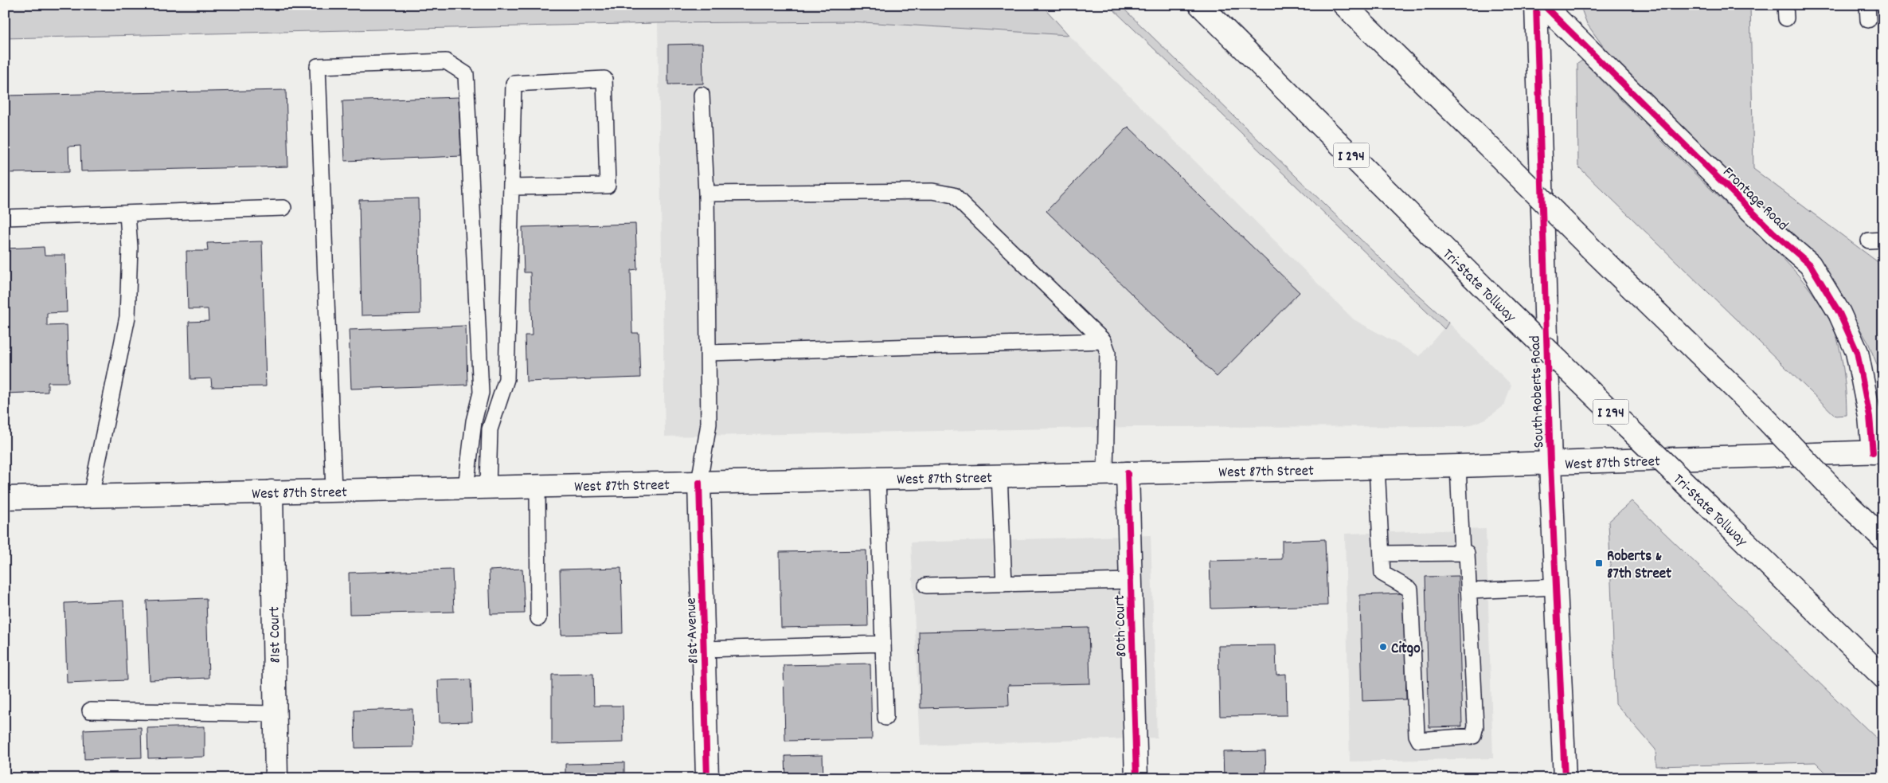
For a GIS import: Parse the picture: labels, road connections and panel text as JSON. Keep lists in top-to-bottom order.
{
  "streets": {
    "main road": [
      "I 294",
      "Frontage Road",
      "Tri-State Tollway",
      "South Roberts Road",
      "West 87th Street",
      "80th Court",
      "81st Avenue",
      "81st Court"
    ]
  },
  "crossings": [
    ["Frontage Road", "West 87th Street"],
    ["South Roberts Road", "West 87th Street"],
    ["West 87th Street", "80th Court"],
    ["West 87th Street", "81st Avenue"],
    ["West 87th Street", "81st Court"]
  ],
  "places": {
    "transit": ["Roberts & 87th Street"],
    "other": ["Citgo"]
  }
}
